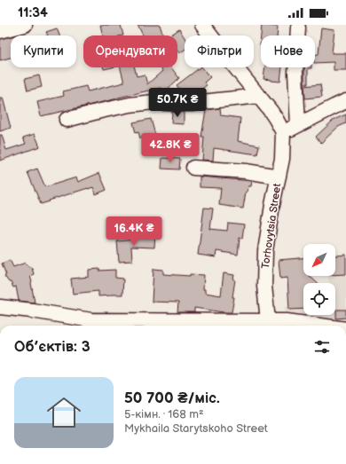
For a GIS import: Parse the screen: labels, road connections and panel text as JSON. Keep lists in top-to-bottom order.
{
  "streets": {
    "street": ["Torhovytsia Street"]
  },
  "north": "bottom left",
  "page": {
    "status": "11:34",
    "chip": [
      "Купити",
      "Орендувати",
      "Фільтри",
      "Нове"
    ],
    "price": ["50.7K ₴", "42.8K ₴", "16.4K ₴"],
    "heading": "Об’єктів: 3",
    "list": [
      {
        "name": "50 700 ₴/міс.",
        "note": "5-кімн. · 168 m² · Mykhaila Starytskoho Street"
      }
    ]
  }
}
